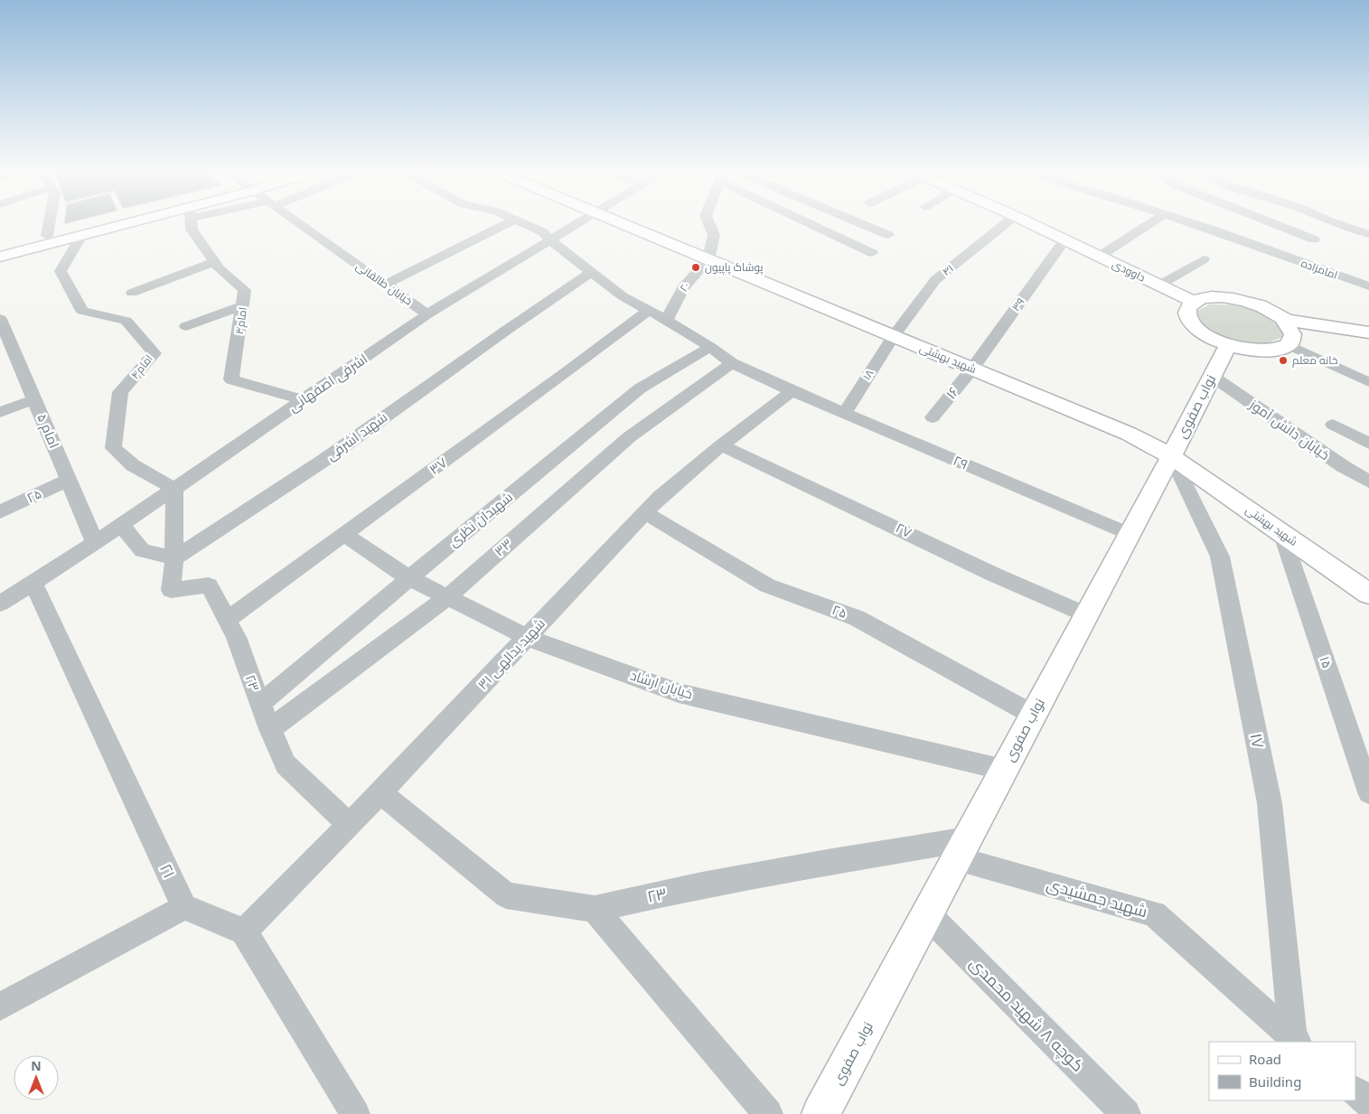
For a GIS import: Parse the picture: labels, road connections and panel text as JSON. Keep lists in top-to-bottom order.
{
  "streets": {
    "main road": ["داوودی", "شهید بهشتی", "نواب صفوی"],
    "street": [
      "امامزاده",
      "۴۱",
      "خیابان طالقانی",
      "۲۰",
      "۳۹",
      "امام۳",
      "امام۴",
      "۱۸",
      "اشرفی اصفهانی",
      "۱۶",
      "خیابان دانش آموز",
      "امام ۵",
      "شهید اشرفی",
      "۲۹",
      "۳۷",
      "۲۵",
      "شهیدان نظری",
      "۲۷",
      "۳۳",
      "۳۱ شهید یدالهی",
      "۱۵",
      "۲۳",
      "خیابان ارشاد",
      "۱۷",
      "۲۱",
      "شهید جمشیدی",
      "کوچه ۸ شهید محمدی"
    ]
  },
  "crossings": [
    ["۴۱", "شهید بهشتی"],
    ["۴۱", "۱۸"],
    ["داوودی", "۳۹"],
    ["خیابان طالقانی", "اشرفی اصفهانی"],
    ["۲۰", "شهید بهشتی"],
    ["۲۰", "۲۹"],
    ["۳۹", "شهید بهشتی"],
    ["۳۹", "۱۶"],
    ["امام۳", "اشرفی اصفهانی"],
    ["شهید بهشتی", "۱۸"],
    ["شهید بهشتی", "۱۶"],
    ["شهید بهشتی", "نواب صفوی"],
    ["شهید بهشتی", "۱۵"],
    ["شهید بهشتی", "۱۷"],
    ["امام۴", "اشرفی اصفهانی"],
    ["۱۸", "۲۹"],
    ["اشرفی اصفهانی", "امام ۵"],
    ["اشرفی اصفهانی", "۲۹"],
    ["اشرفی اصفهانی", "۲۱"],
    ["نواب صفوی", "خیابان دانش آموز"],
    ["نواب صفوی", "۲۹"],
    ["نواب صفوی", "۲۵"],
    ["نواب صفوی", "۲۷"],
    ["نواب صفوی", "۲۳"],
    ["نواب صفوی", "خیابان ارشاد"],
    ["نواب صفوی", "۱۷"],
    ["نواب صفوی", "شهید جمشیدی"],
    ["نواب صفوی", "کوچه ۸ شهید محمدی"],
    ["امام ۵", "۲۵"],
    ["شهید اشرفی", "۲۹"],
    ["شهید اشرفی", "۲۳"],
    ["۲۹", "۳۷"],
    ["۲۹", "شهیدان نظری"],
    ["۲۹", "۳۳"],
    ["۲۹", "۳۱ شهید یدالهی"],
    ["۳۷", "۲۳"],
    ["۳۷", "خیابان ارشاد"],
    ["۲۵", "۳۱ شهید یدالهی"],
    ["شهیدان نظری", "۲۳"],
    ["شهیدان نظری", "خیابان ارشاد"],
    ["۲۷", "۳۱ شهید یدالهی"],
    ["۳۳", "۲۳"],
    ["۳۳", "خیابان ارشاد"],
    ["۳۱ شهید یدالهی", "۲۳"],
    ["۳۱ شهید یدالهی", "خیابان ارشاد"],
    ["۲۳", "شهید جمشیدی"],
    ["۱۷", "شهید جمشیدی"]
  ],
  "places": ["پوشاک پاپیون", "خانه معلم"],
  "legend": ["Road", "Building"],
  "north": "top"
}
